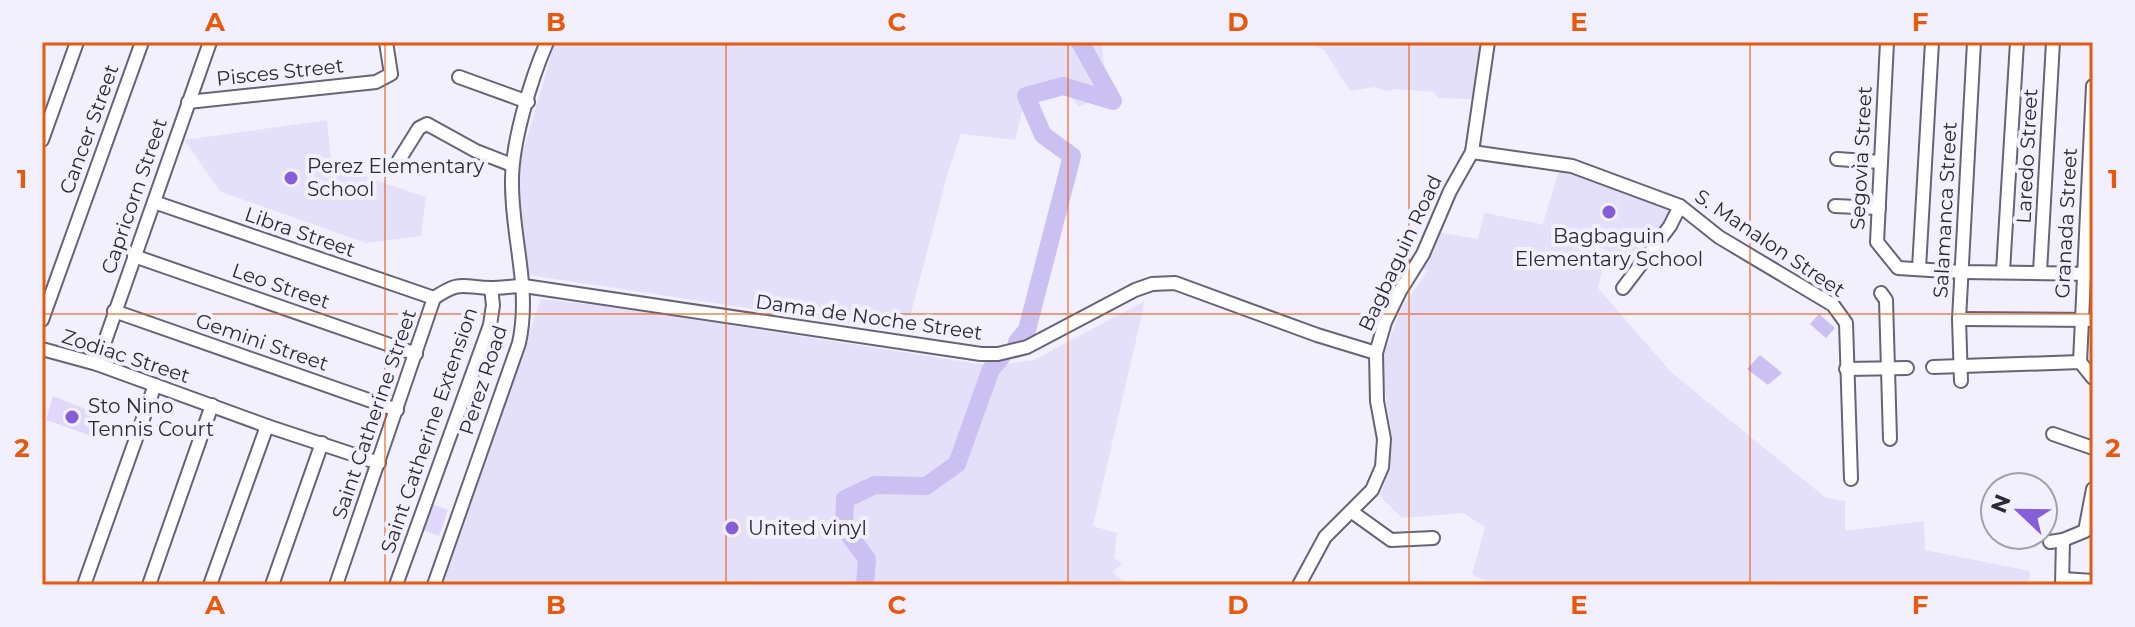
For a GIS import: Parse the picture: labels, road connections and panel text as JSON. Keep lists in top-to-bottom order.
{
  "streets": {
    "street": [
      "Pisces Street",
      "Cancer Street",
      "Laredo Street",
      "Segovia Street",
      "Capricorn Street",
      "Salamanca Street",
      "Granada Street",
      "Libra Street",
      "S. Manalon Street",
      "Bagbaguin Road",
      "Leo Street",
      "Dama de Noche Street",
      "Gemini Street",
      "Zodiac Street",
      "Perez Road",
      "Saint Catherine Street",
      "Saint Catherine Extension"
    ]
  },
  "crossings": [
    ["Pisces Street", "Capricorn Street"],
    ["Capricorn Street", "Libra Street"],
    ["Capricorn Street", "Leo Street"],
    ["Capricorn Street", "Gemini Street"],
    ["Capricorn Street", "Zodiac Street"],
    ["Libra Street", "Saint Catherine Street"],
    ["S. Manalon Street", "Bagbaguin Road"],
    ["Bagbaguin Road", "Dama de Noche Street"],
    ["Leo Street", "Saint Catherine Street"],
    ["Dama de Noche Street", "Perez Road"],
    ["Dama de Noche Street", "Saint Catherine Street"],
    ["Gemini Street", "Saint Catherine Street"],
    ["Zodiac Street", "Saint Catherine Street"],
    ["Perez Road", "Saint Catherine Street"],
    ["Saint Catherine Street", "Saint Catherine Extension"]
  ],
  "places": [
    "Perez Elementary School",
    "Bagbaguin Elementary School",
    "Sto Nino Tennis Court",
    "United vinyl"
  ],
  "north": "left",
  "grid": {
    "columns": [
      "A",
      "B",
      "C",
      "D",
      "E",
      "F"
    ],
    "rows": ["1", "2"]
  }
}
